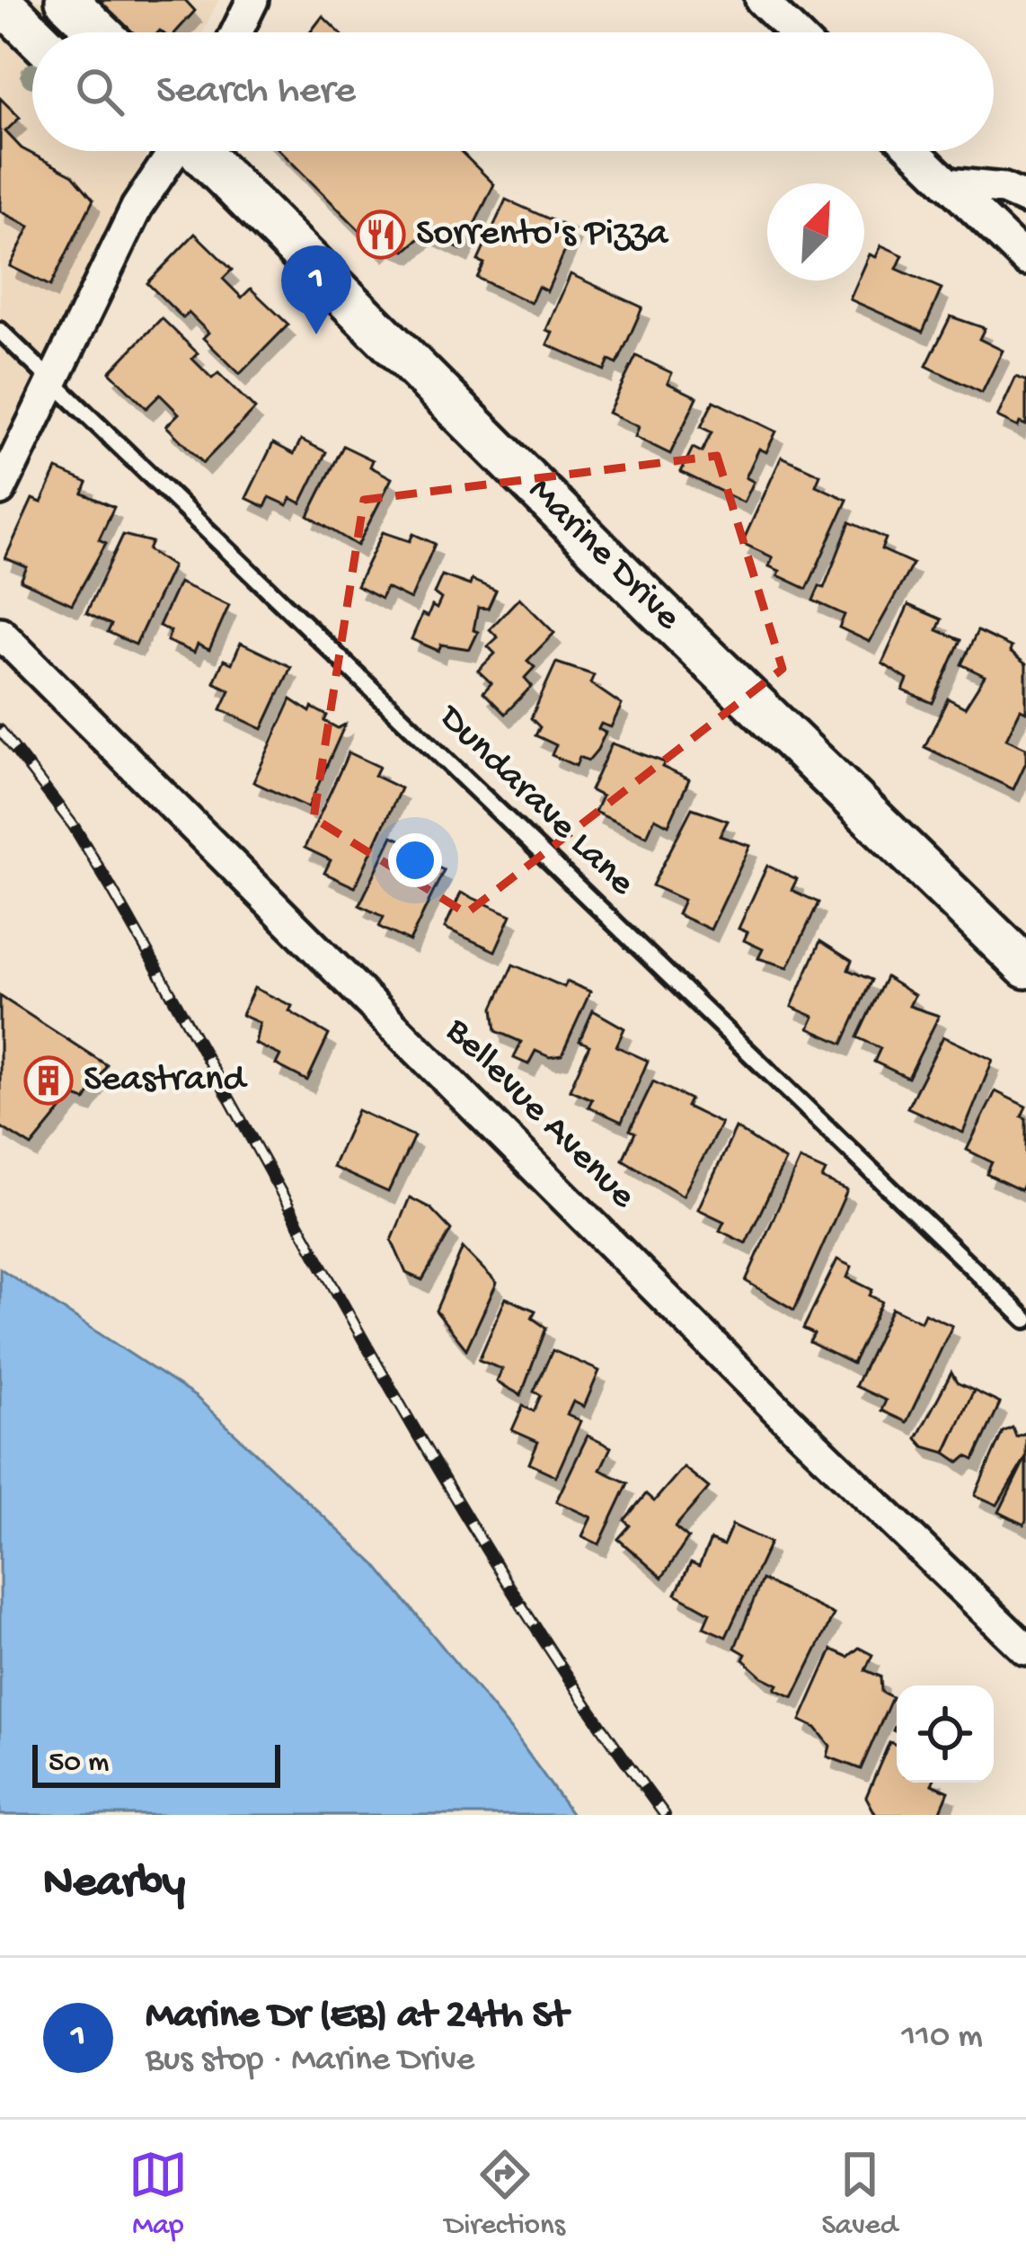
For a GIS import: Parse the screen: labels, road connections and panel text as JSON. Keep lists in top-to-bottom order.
{
  "streets": {
    "main road": ["Marine Drive"],
    "street": ["Bellevue Avenue"],
    "lane": ["Dundarave Lane"]
  },
  "places": {
    "restaurant": ["Sorrento's Pizza"],
    "building": ["Seastrand"]
  },
  "scale_bar": "50 m",
  "north": "top right",
  "page": {
    "search": "Search here",
    "pins": "1",
    "scale": "50 m",
    "heading": "Nearby",
    "list": [
      {
        "mark": "1",
        "name": "Marine Dr (EB) at 24th St",
        "note": "Bus stop · Marine Drive",
        "value": "110 m"
      }
    ],
    "nav": ["Map", "Directions", "Saved"]
  }
}
